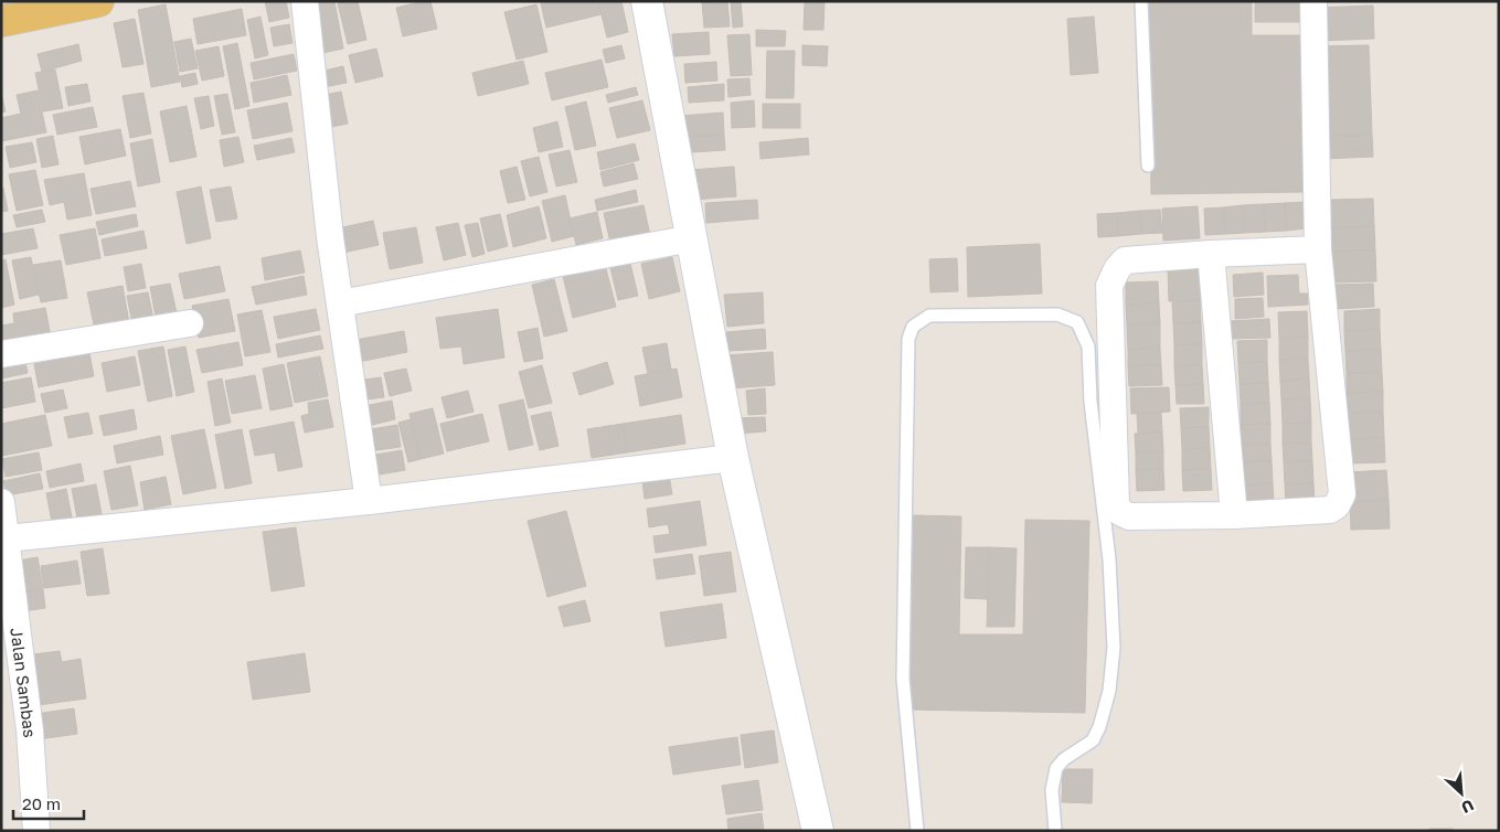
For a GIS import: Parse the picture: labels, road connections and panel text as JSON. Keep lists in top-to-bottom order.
{
  "streets": {
    "street": ["Jalan Sambas"]
  },
  "scale_bar": "20 m",
  "north": "bottom right"
}
